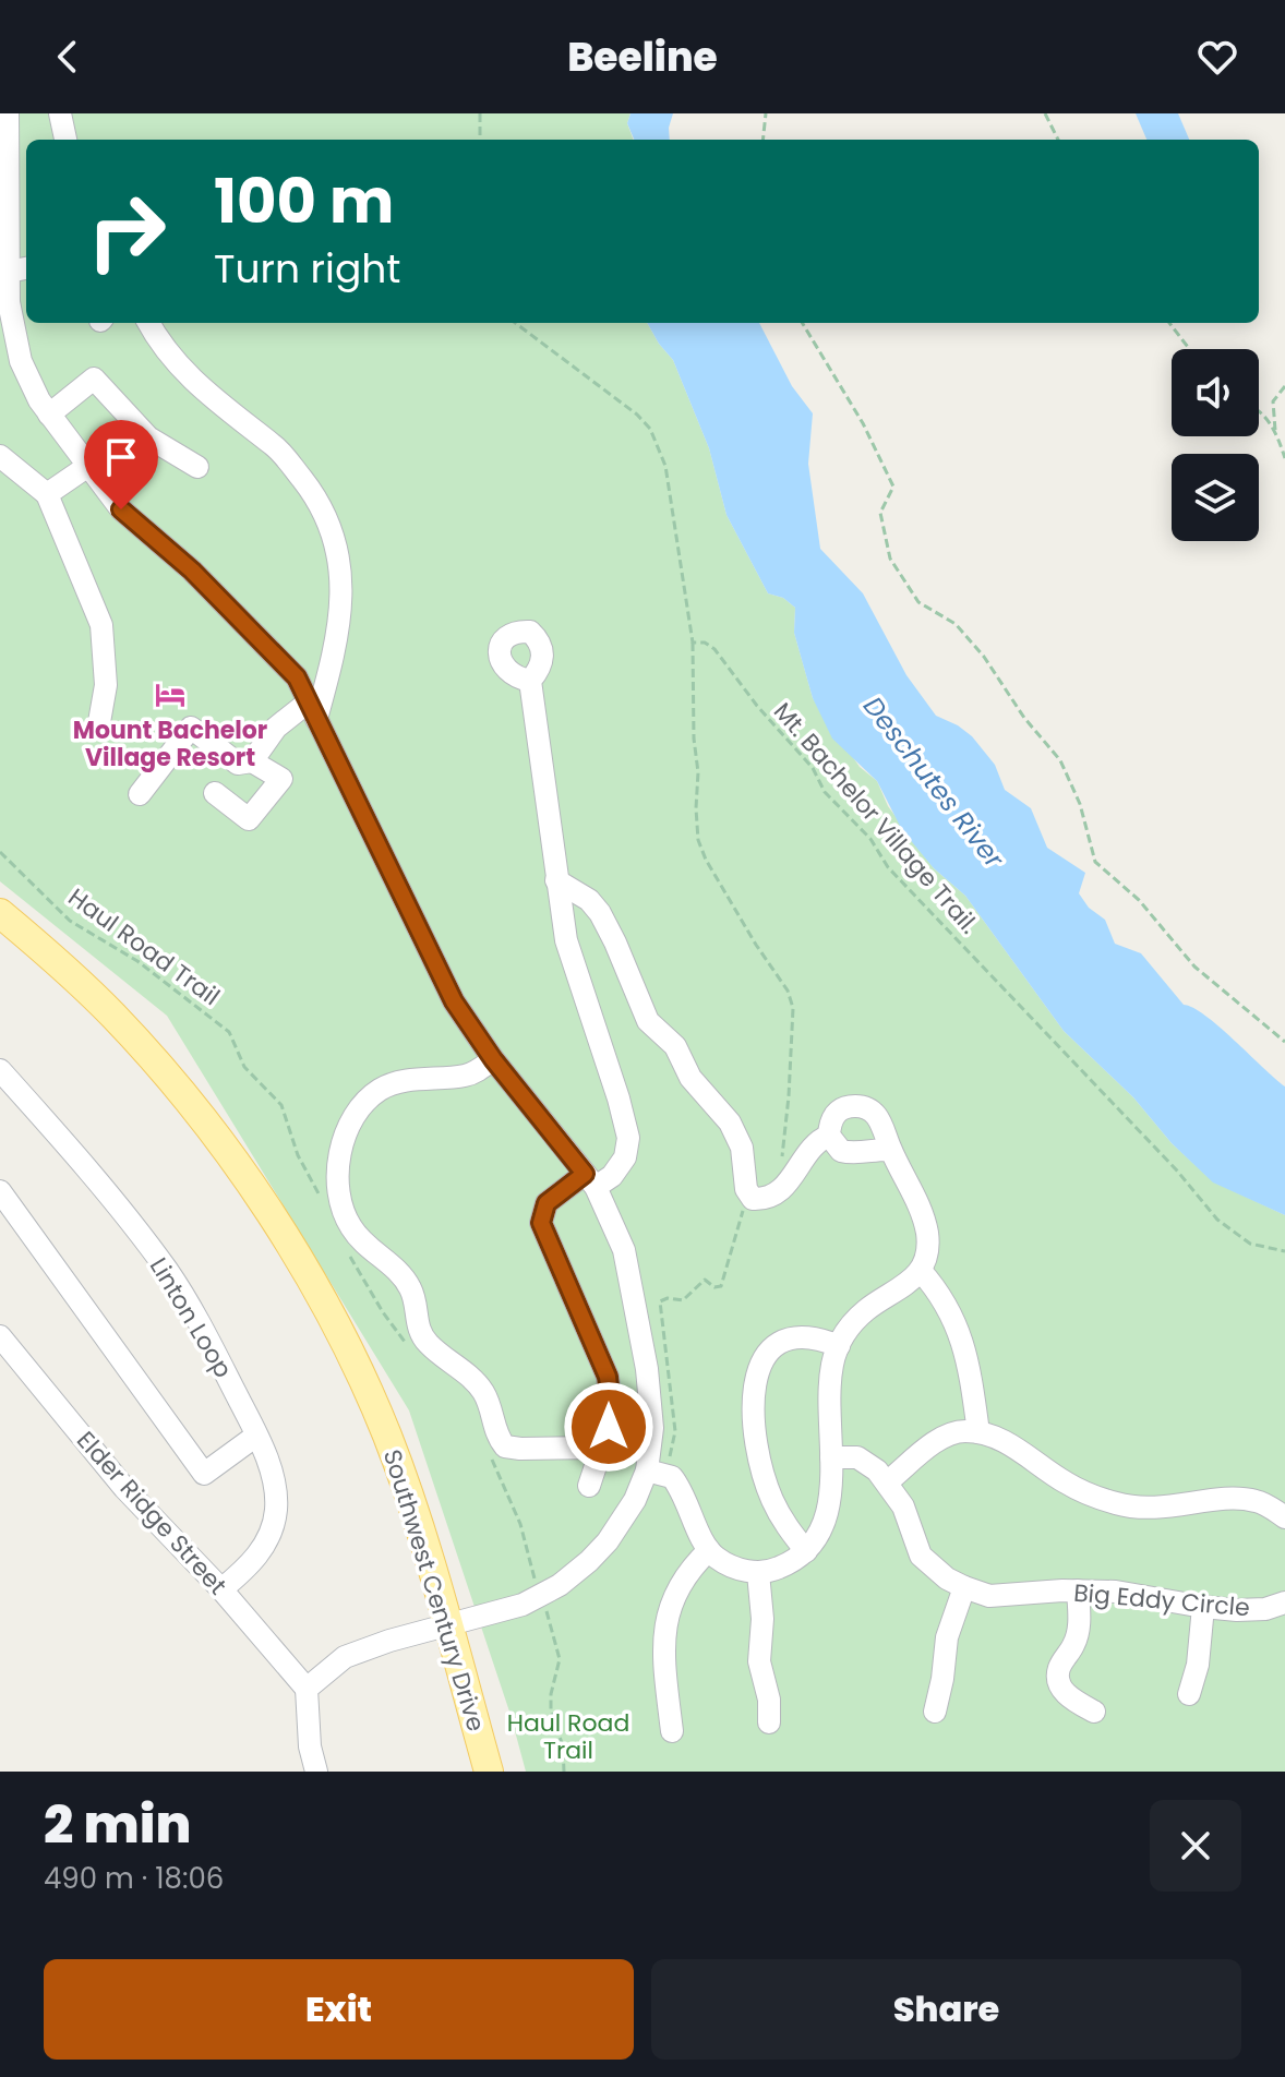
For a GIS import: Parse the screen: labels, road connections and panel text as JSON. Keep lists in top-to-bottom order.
{
  "streets": {
    "main road": ["Southwest Century Drive"],
    "street": ["Linton Loop", "Elder Ridge Street", "Big Eddy Circle"],
    "path": ["Mt. Bachelor Village Trail.", "Haul Road Trail"]
  },
  "crossings": [
    ["Linton Loop", "Elder Ridge Street"]
  ],
  "water": ["Deschutes River"],
  "parks": ["Haul Road Trail"],
  "places": {
    "hotel": ["Mount Bachelor Village Resort"]
  },
  "page": {
    "header": "Beeline",
    "turn": ["100 m", "Turn right"],
    "heading": ["2 min", "490 m · 18:06"],
    "buttons": ["Exit", "Share"]
  }
}
